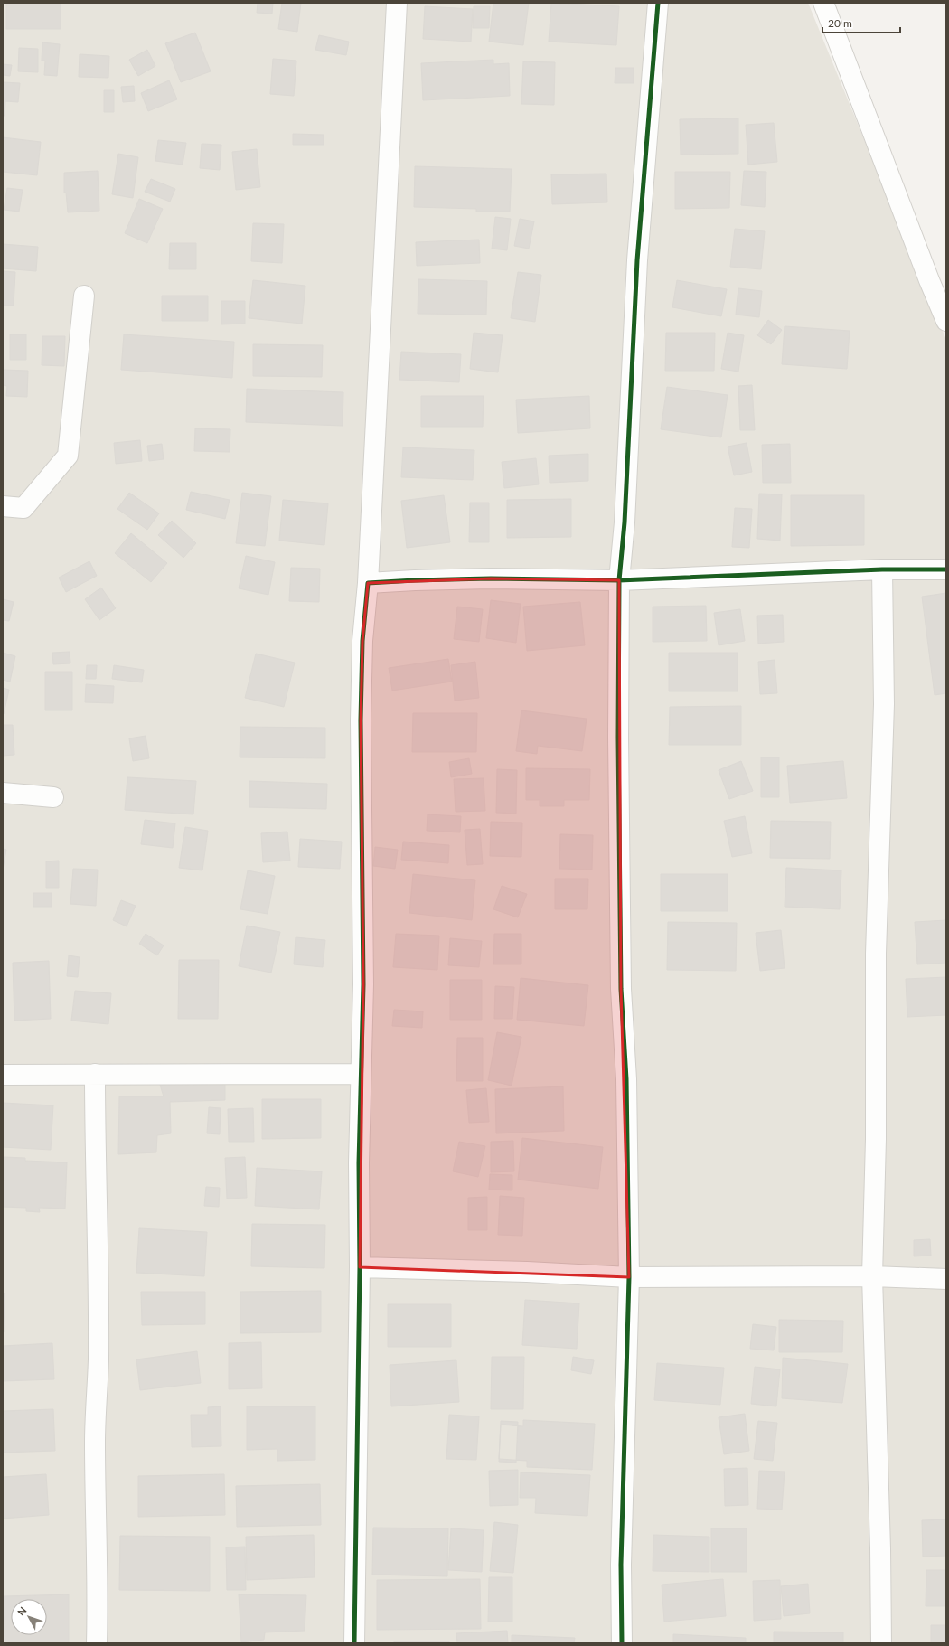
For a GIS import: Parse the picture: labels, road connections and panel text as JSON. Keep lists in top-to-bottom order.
{
  "scale_bar": "20 m",
  "north": "top left"
}
